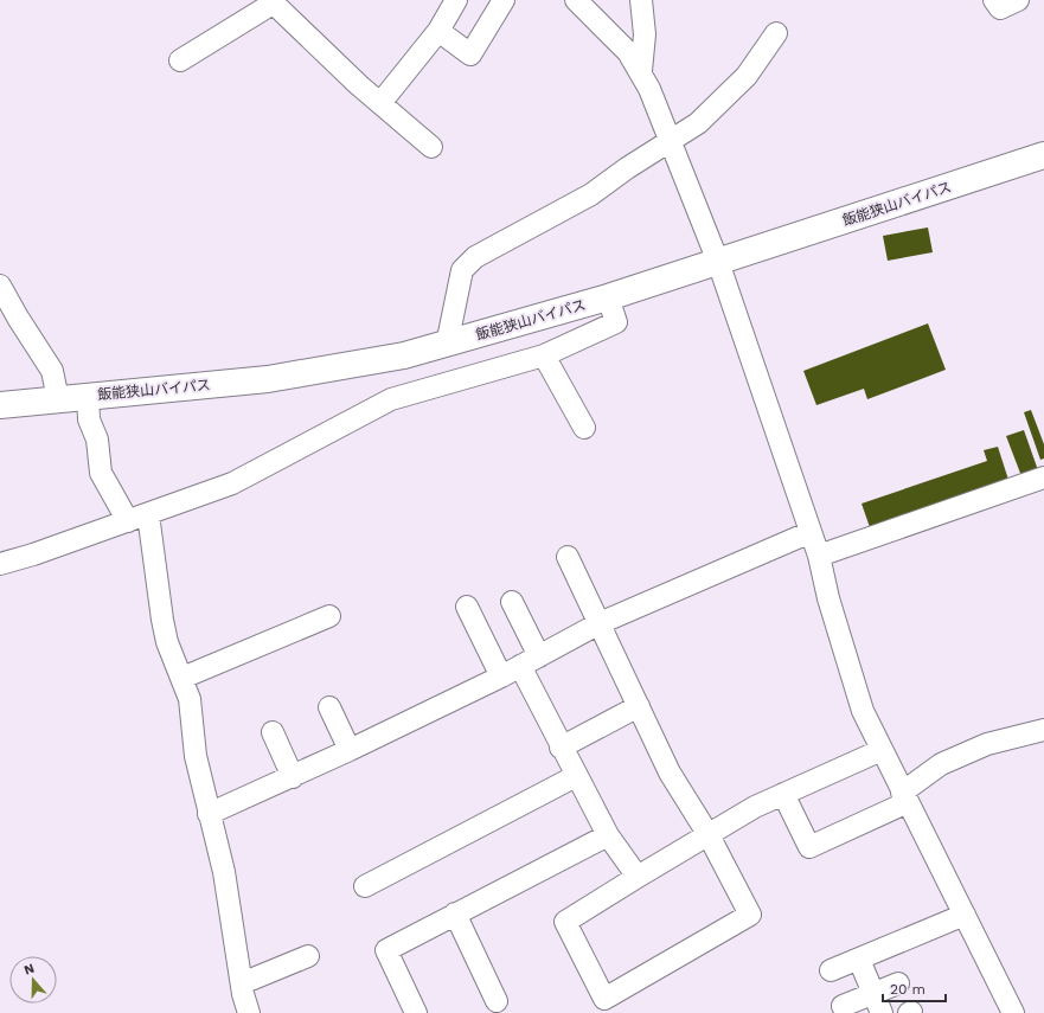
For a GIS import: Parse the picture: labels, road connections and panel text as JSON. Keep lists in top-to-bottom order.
{
  "streets": {
    "highway": ["飯能狭山バイパス"]
  },
  "scale_bar": "20 m",
  "north": "top"
}
